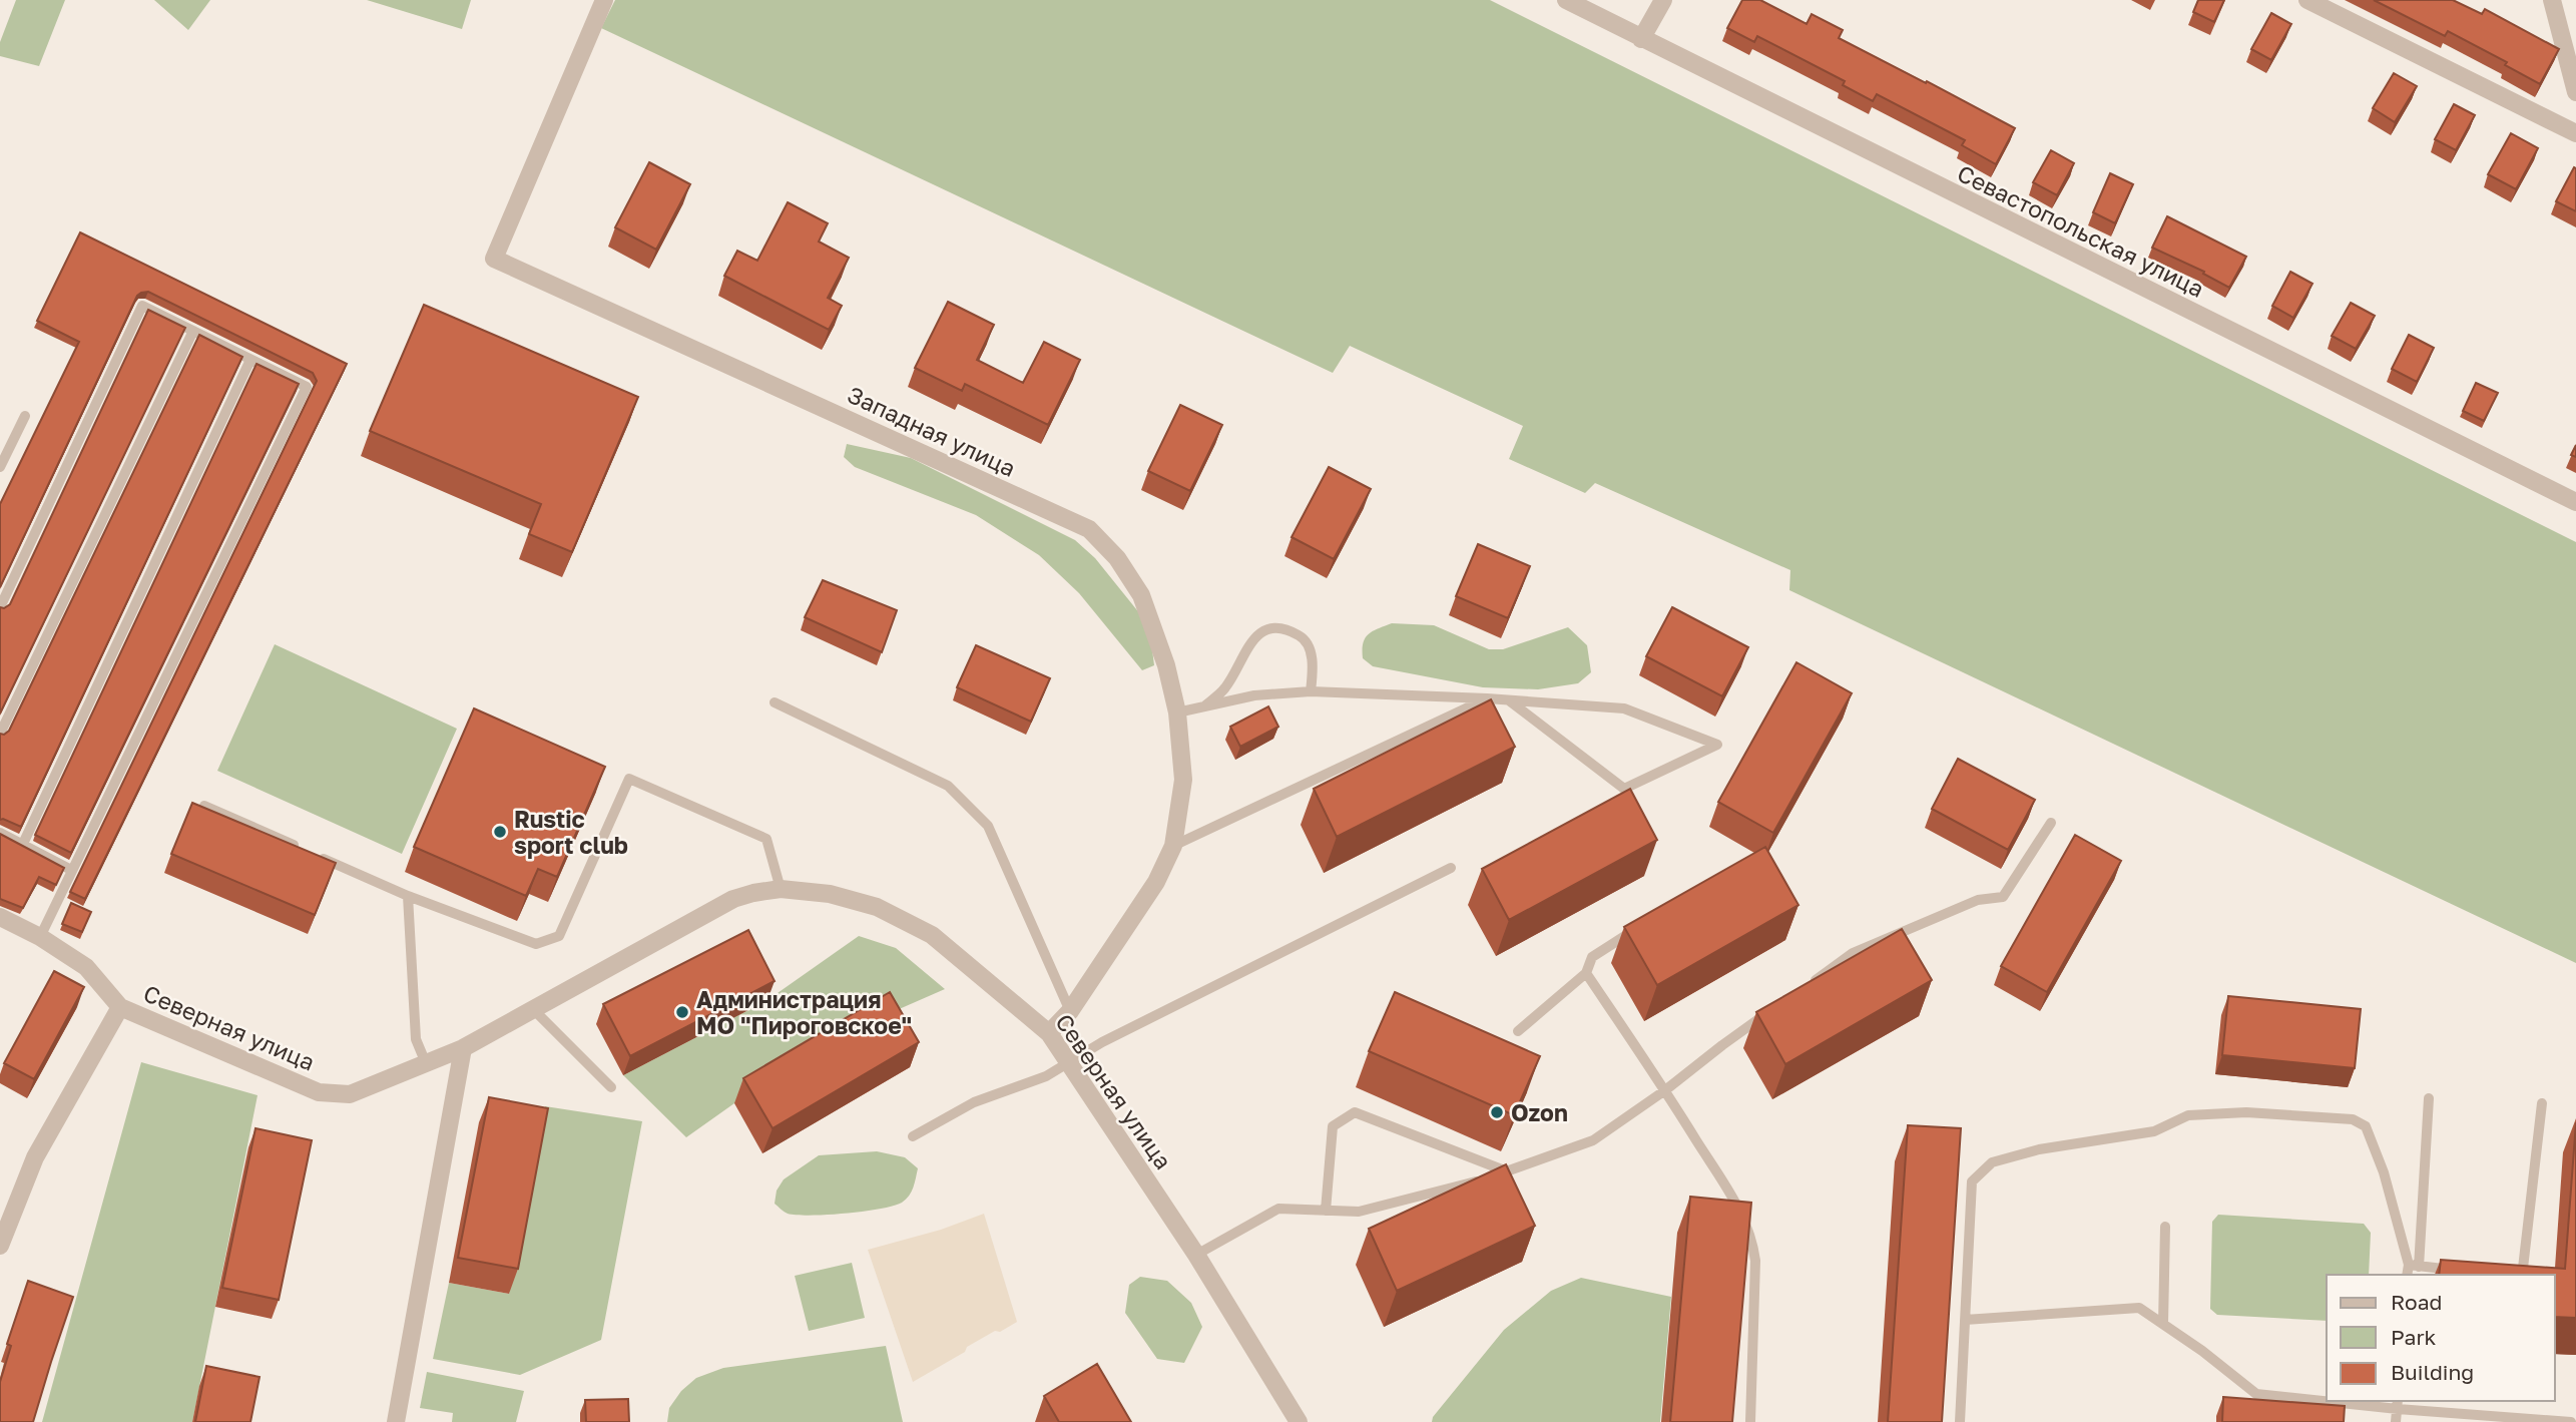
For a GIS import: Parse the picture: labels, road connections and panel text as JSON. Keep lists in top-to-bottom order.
{
  "streets": {
    "street": ["Севастопольская улица", "Западная улица", "Северная улица"]
  },
  "crossings": [
    ["Западная улица", "Северная улица"]
  ],
  "places": ["Rustic sport club", "Администрация МО \"Пироговское\"", "Ozon"],
  "legend": ["Road", "Park", "Building"]
}
